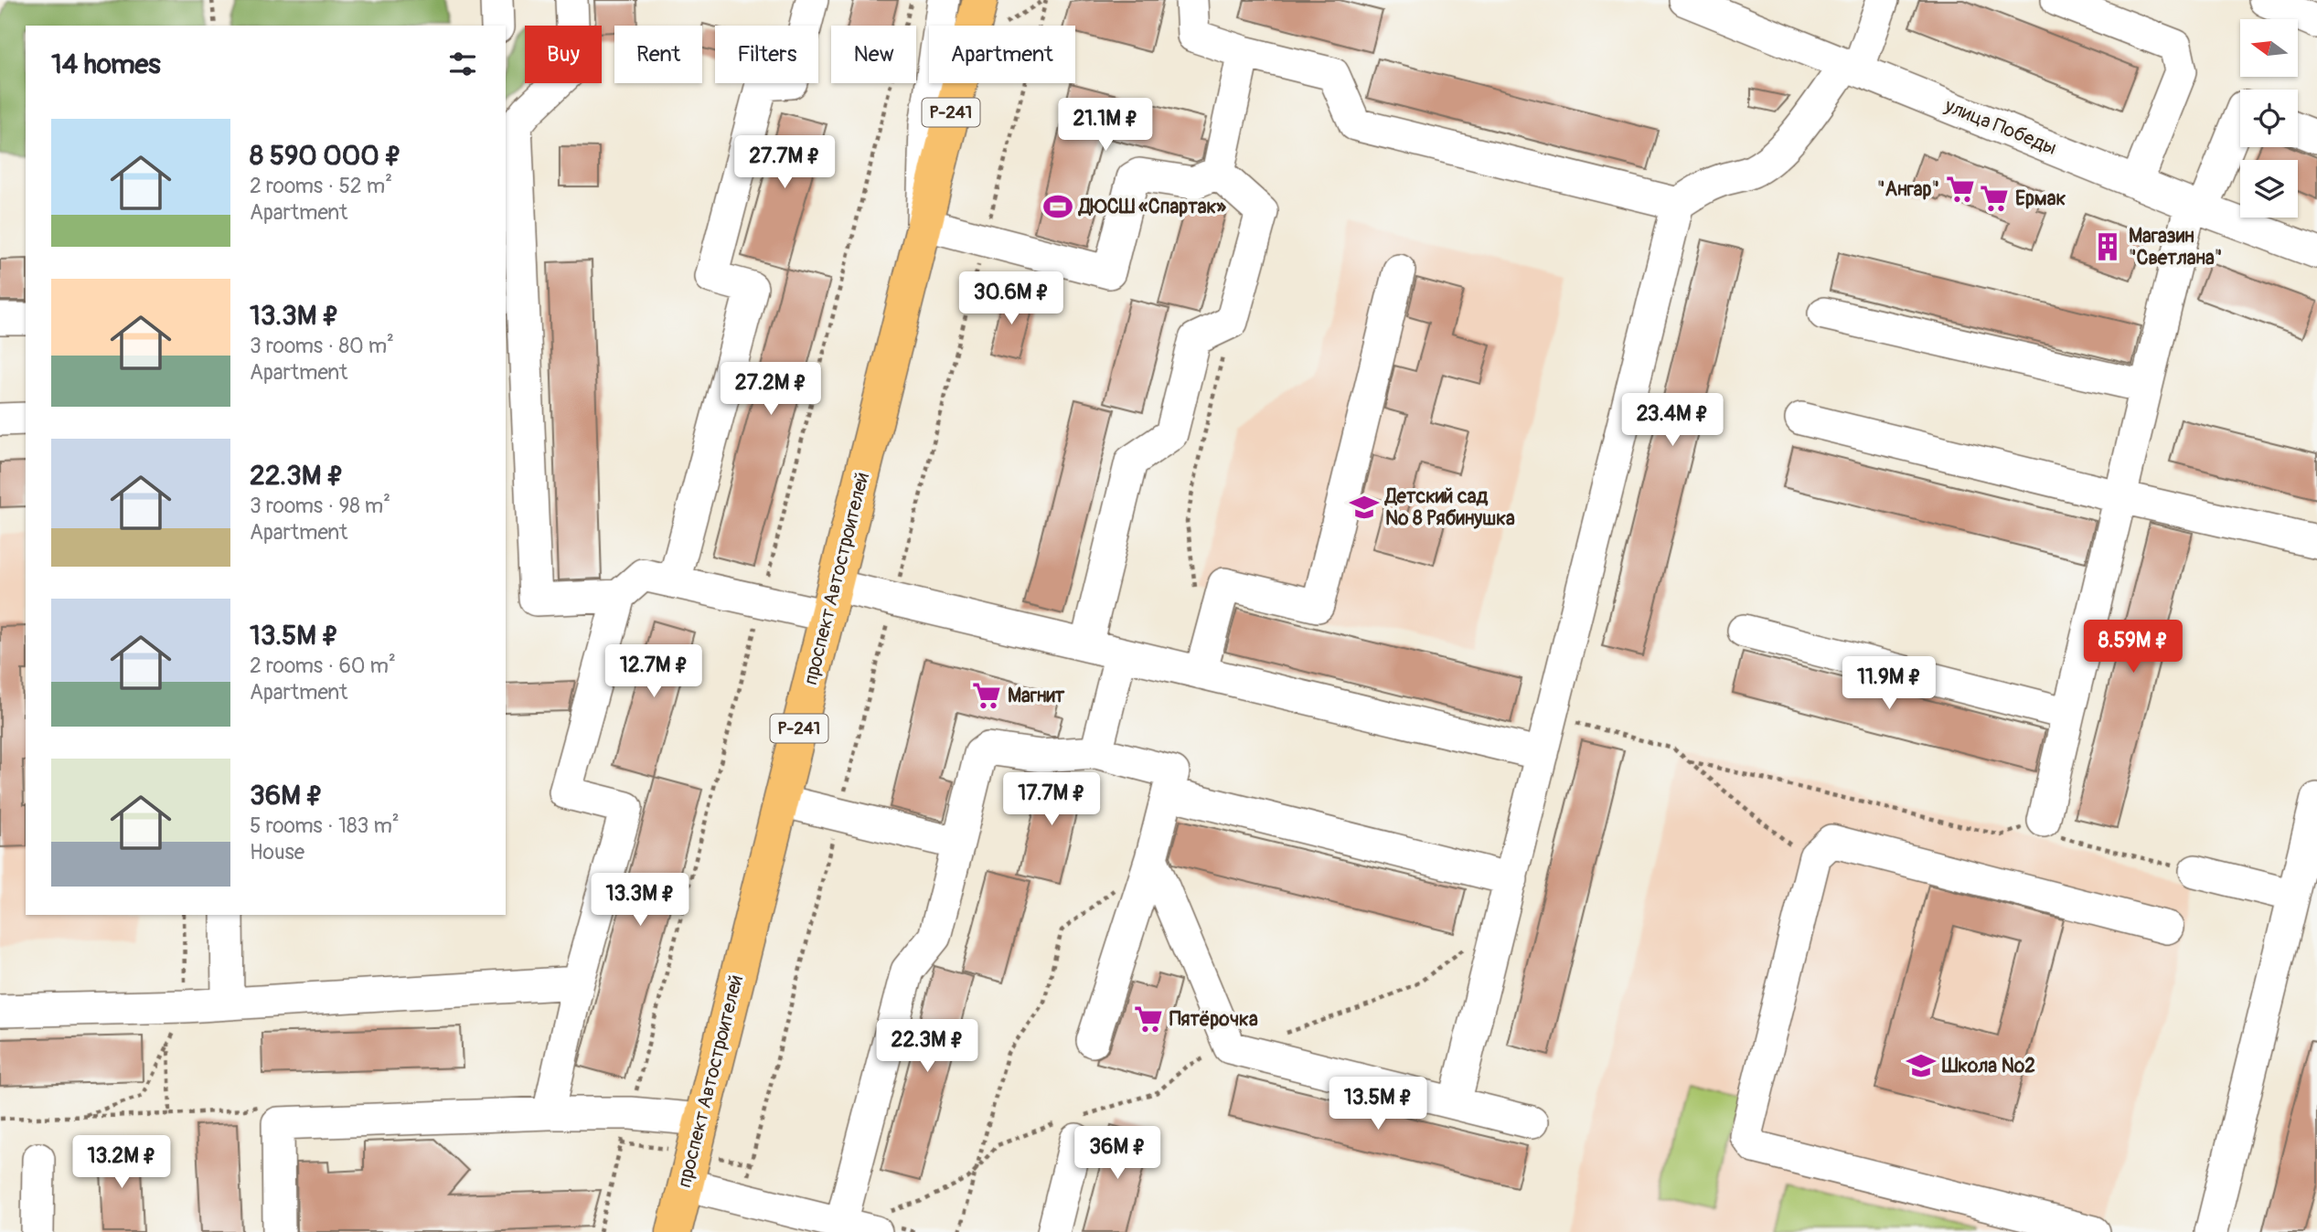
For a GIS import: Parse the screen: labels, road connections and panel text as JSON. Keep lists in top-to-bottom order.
{
  "streets": {
    "highway": ["Р-241", "проспект Автостроителей"],
    "street": ["улица Победы"]
  },
  "places": {
    "supermarket": [
      "\"Ангар\"",
      "Ермак",
      "Магнит",
      "Пятёрочка"
    ],
    "sports": ["ДЮСШ «Спартак»"],
    "building": ["Магазин \"Светлана\""],
    "school or university": ["Детский сад № 8 Рябинушка", "Школа №2"]
  },
  "north": "left",
  "page": {
    "chip": [
      "Buy",
      "Rent",
      "Filters",
      "New",
      "Apartment"
    ],
    "heading": "14 homes",
    "price": [
      "21.1M ₽",
      "27.7M ₽",
      "30.6M ₽",
      "27.2M ₽",
      "23.4M ₽",
      "8.59M ₽",
      "12.7M ₽",
      "11.9M ₽",
      "17.7M ₽",
      "13.3M ₽",
      "22.3M ₽",
      "13.5M ₽",
      "36M ₽",
      "13.2M ₽"
    ],
    "list": [
      {
        "name": "8 590 000 ₽",
        "note": "2 rooms · 52 m² · Apartment"
      },
      {
        "name": "13.3M ₽",
        "note": "3 rooms · 80 m² · Apartment"
      },
      {
        "name": "22.3M ₽",
        "note": "3 rooms · 98 m² · Apartment"
      },
      {
        "name": "13.5M ₽",
        "note": "2 rooms · 60 m² · Apartment"
      },
      {
        "name": "36M ₽",
        "note": "5 rooms · 183 m² · House"
      }
    ]
  }
}
